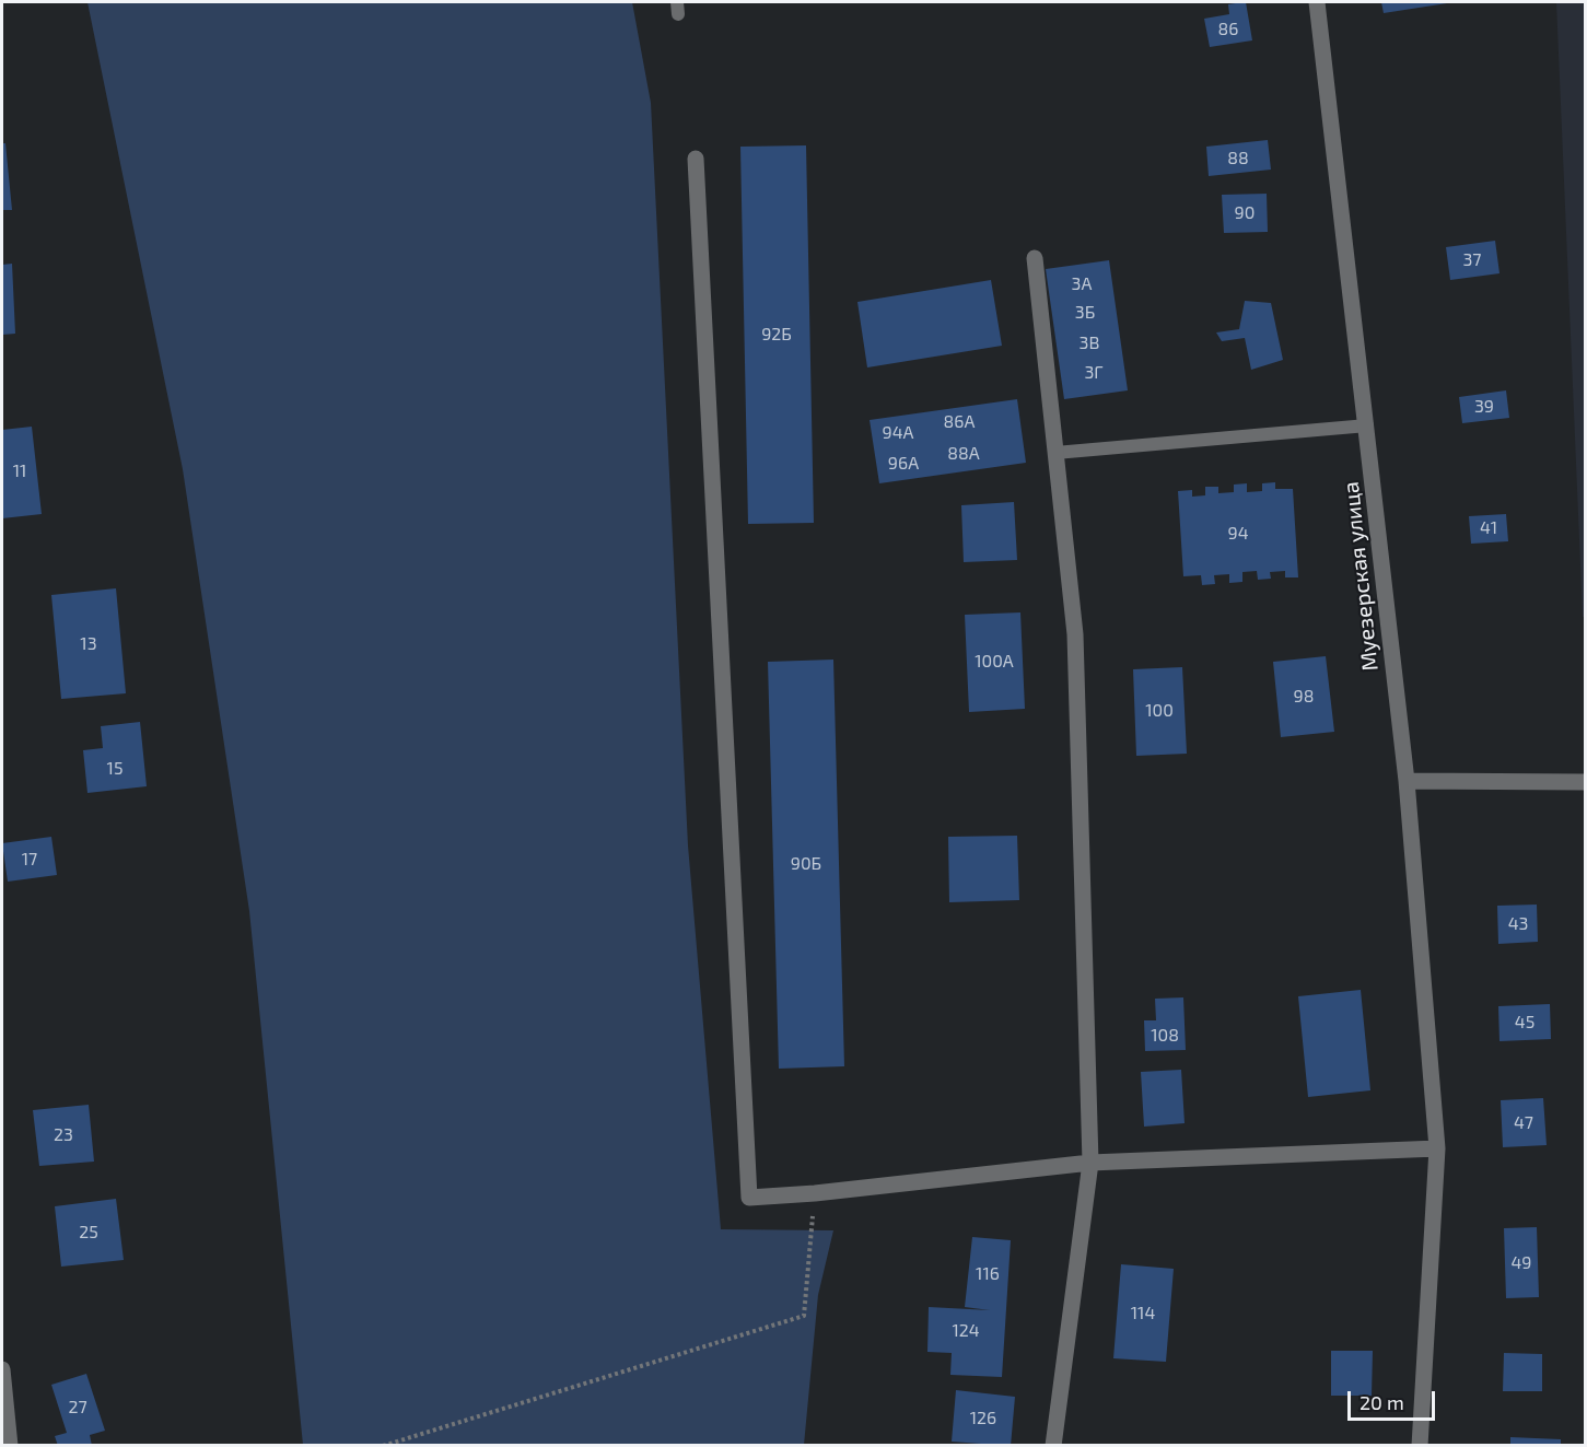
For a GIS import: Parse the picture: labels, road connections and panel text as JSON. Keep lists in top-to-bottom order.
{
  "streets": {
    "street": ["Муезерская улица"]
  },
  "house_numbers": [
    "86",
    "88",
    "90",
    "37",
    "3А",
    "3Б",
    "92Б",
    "3В",
    "3Г",
    "39",
    "86А",
    "94А",
    "88А",
    "96А",
    "11",
    "41",
    "94",
    "13",
    "100А",
    "98",
    "100",
    "15",
    "17",
    "90Б",
    "43",
    "45",
    "108",
    "47",
    "23",
    "25",
    "49",
    "116",
    "114",
    "124",
    "27",
    "126"
  ],
  "scale_bar": "20 m"
}
